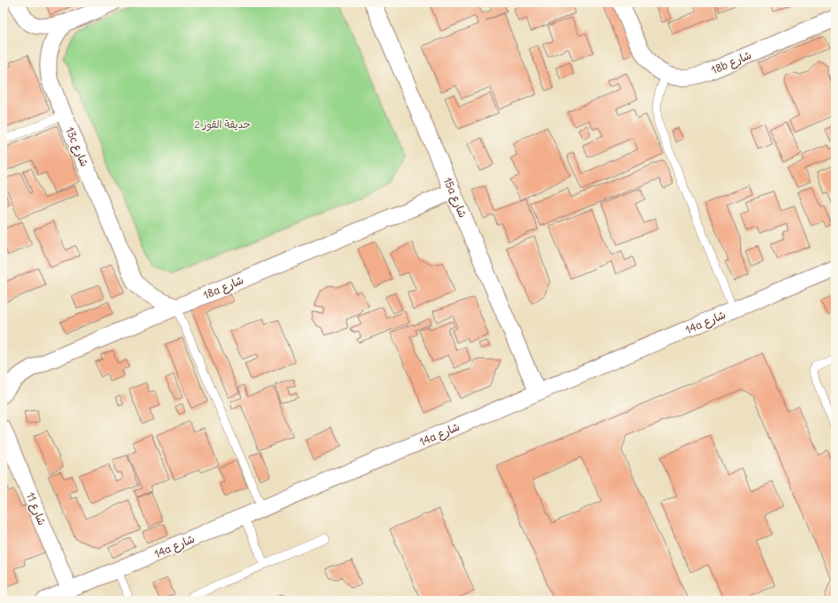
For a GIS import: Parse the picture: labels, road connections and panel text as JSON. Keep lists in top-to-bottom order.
{
  "streets": {
    "street": [
      "18b شارع",
      "13c شارع",
      "15a شارع",
      "18a شارع",
      "14a شارع",
      "شارع 11"
    ]
  },
  "crossings": [
    ["13c شارع", "18a شارع"],
    ["15a شارع", "18a شارع"],
    ["15a شارع", "14a شارع"],
    ["14a شارع", "شارع 11"]
  ],
  "parks": ["حديقة القوز 2"]
}
